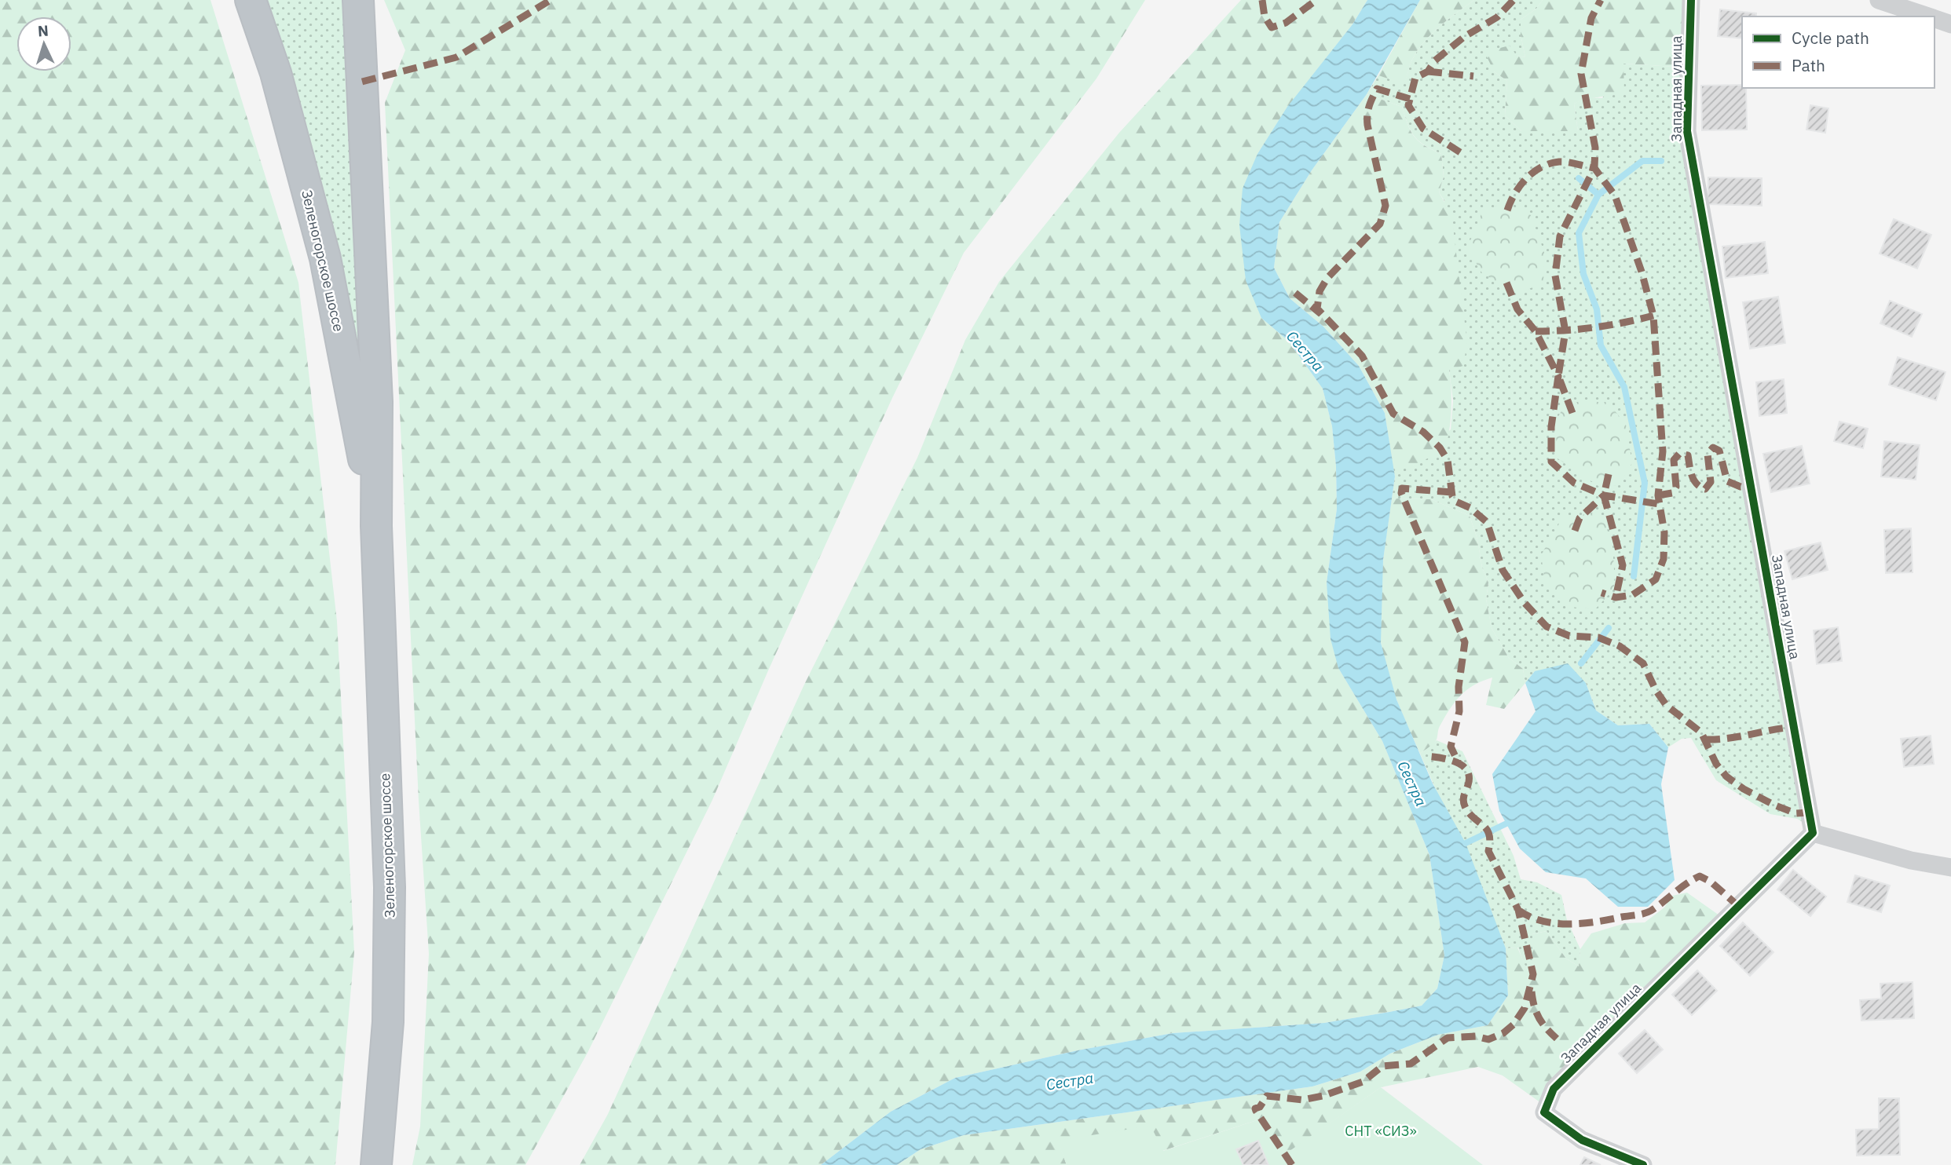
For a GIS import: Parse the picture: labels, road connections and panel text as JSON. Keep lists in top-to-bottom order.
{
  "streets": {
    "highway": ["Зеленогорское шоссе"],
    "street": ["Западная улица"]
  },
  "water": ["Сестра"],
  "parks": ["СНТ «СИЗ»"],
  "legend": ["Cycle path", "Path"],
  "north": "top"
}
